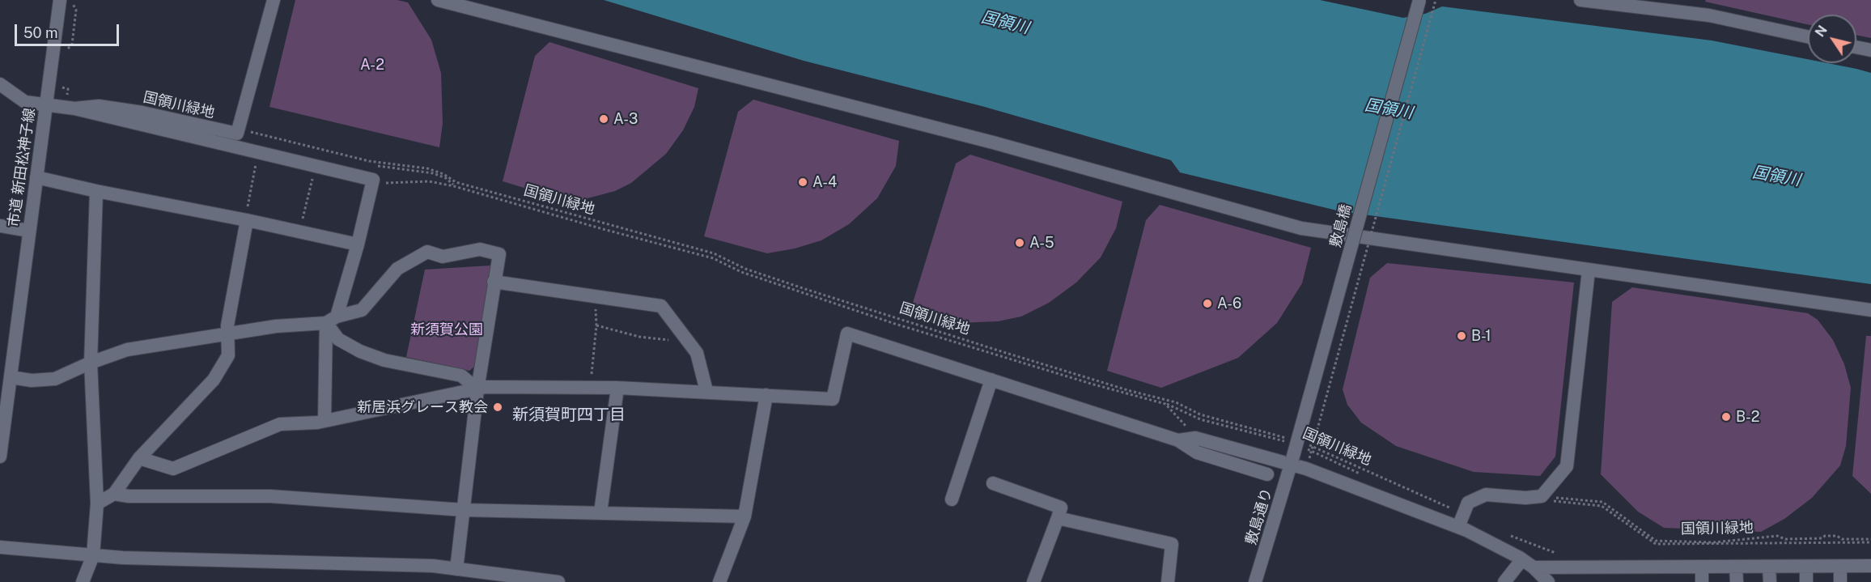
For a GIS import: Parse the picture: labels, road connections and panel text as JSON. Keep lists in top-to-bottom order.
{
  "streets": {
    "street": ["市道 新田松神子線", "敷島橋", "敷島通り"],
    "path": ["国領川緑地"]
  },
  "crossings": [
    ["敷島橋", "敷島通り"]
  ],
  "districts": ["新須賀町四丁目"],
  "water": ["国領川"],
  "parks": ["A-2", "新須賀公園"],
  "places": [
    "A-3",
    "A-4",
    "A-5",
    "A-6",
    "B-1",
    "新居浜グレース教会",
    "B-2"
  ],
  "scale_bar": "50 m",
  "north": "top left"
}
